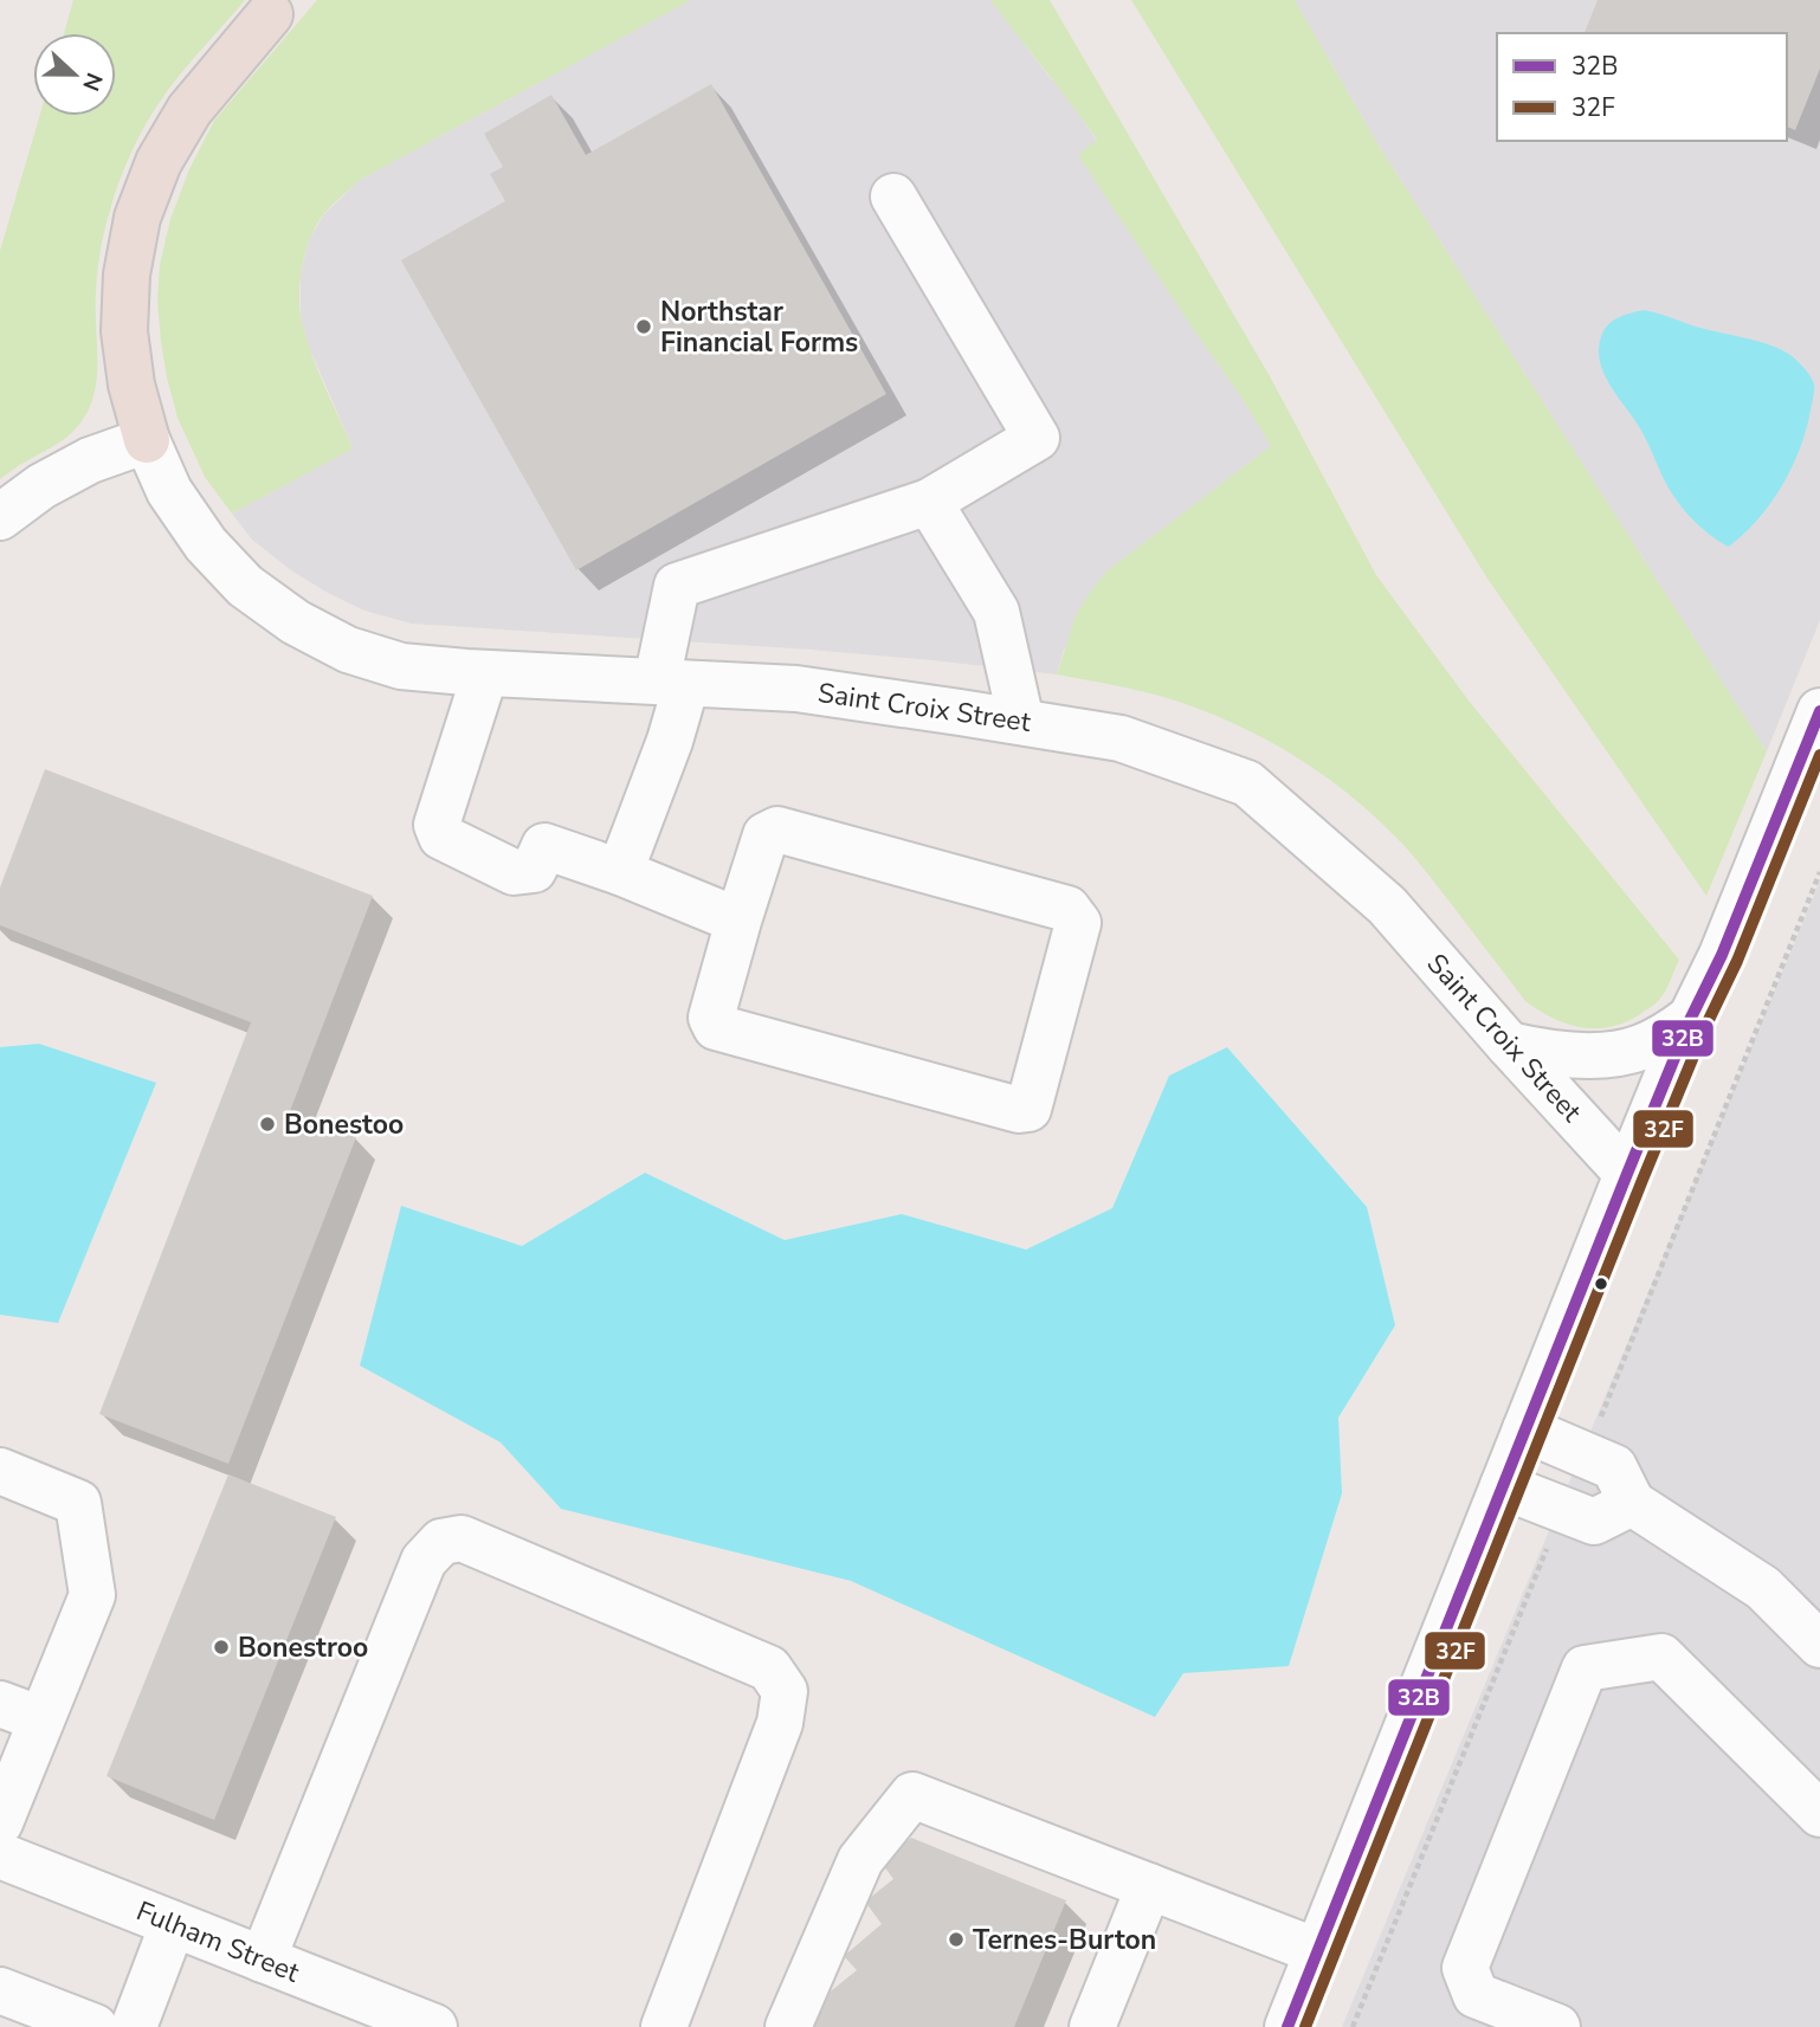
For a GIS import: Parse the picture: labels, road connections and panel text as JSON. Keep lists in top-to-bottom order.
{
  "streets": {
    "street": ["Saint Croix Street", "Fulham Street"]
  },
  "places": [
    "Northstar Financial Forms",
    "Bonestoo",
    "Bonestroo",
    "Ternes-Burton"
  ],
  "lines": ["transit line 32B", "transit line 32F"],
  "legend": ["32B", "32F"],
  "north": "right"
}
